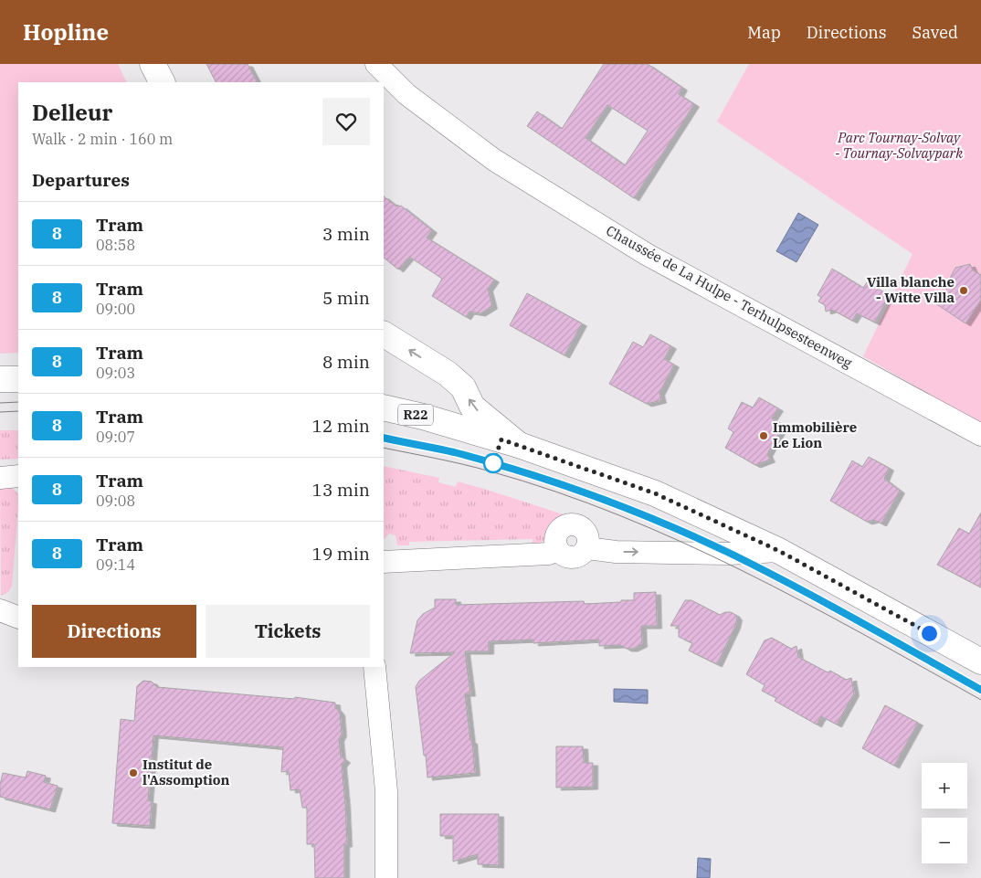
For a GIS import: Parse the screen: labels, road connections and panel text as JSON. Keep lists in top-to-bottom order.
{
  "streets": {
    "main road": ["R22"],
    "street": ["Chaussée de La Hulpe - Terhulpsesteenweg"]
  },
  "parks": ["Parc Tournay-Solvay - Tournay-Solvaypark"],
  "places": ["Villa blanche - Witte Villa", "Immobilière Le Lion", "Institut de l'Assomption"],
  "lines": ["tram line 8"],
  "page": {
    "header": "Hopline",
    "nav": ["Map", "Directions", "Saved"],
    "heading": [
      ["Delleur", "Walk · 2 min · 160 m"],
      "Departures"
    ],
    "list": [
      {
        "mark": "8",
        "name": "Tram",
        "note": "08:58",
        "value": "3 min"
      },
      {
        "mark": "8",
        "name": "Tram",
        "note": "09:00",
        "value": "5 min"
      },
      {
        "mark": "8",
        "name": "Tram",
        "note": "09:03",
        "value": "8 min"
      },
      {
        "mark": "8",
        "name": "Tram",
        "note": "09:07",
        "value": "12 min"
      },
      {
        "mark": "8",
        "name": "Tram",
        "note": "09:08",
        "value": "13 min"
      },
      {
        "mark": "8",
        "name": "Tram",
        "note": "09:14",
        "value": "19 min"
      }
    ],
    "buttons": ["Directions", "Tickets"],
    "map_buttons": ["+", "−"]
  }
}
